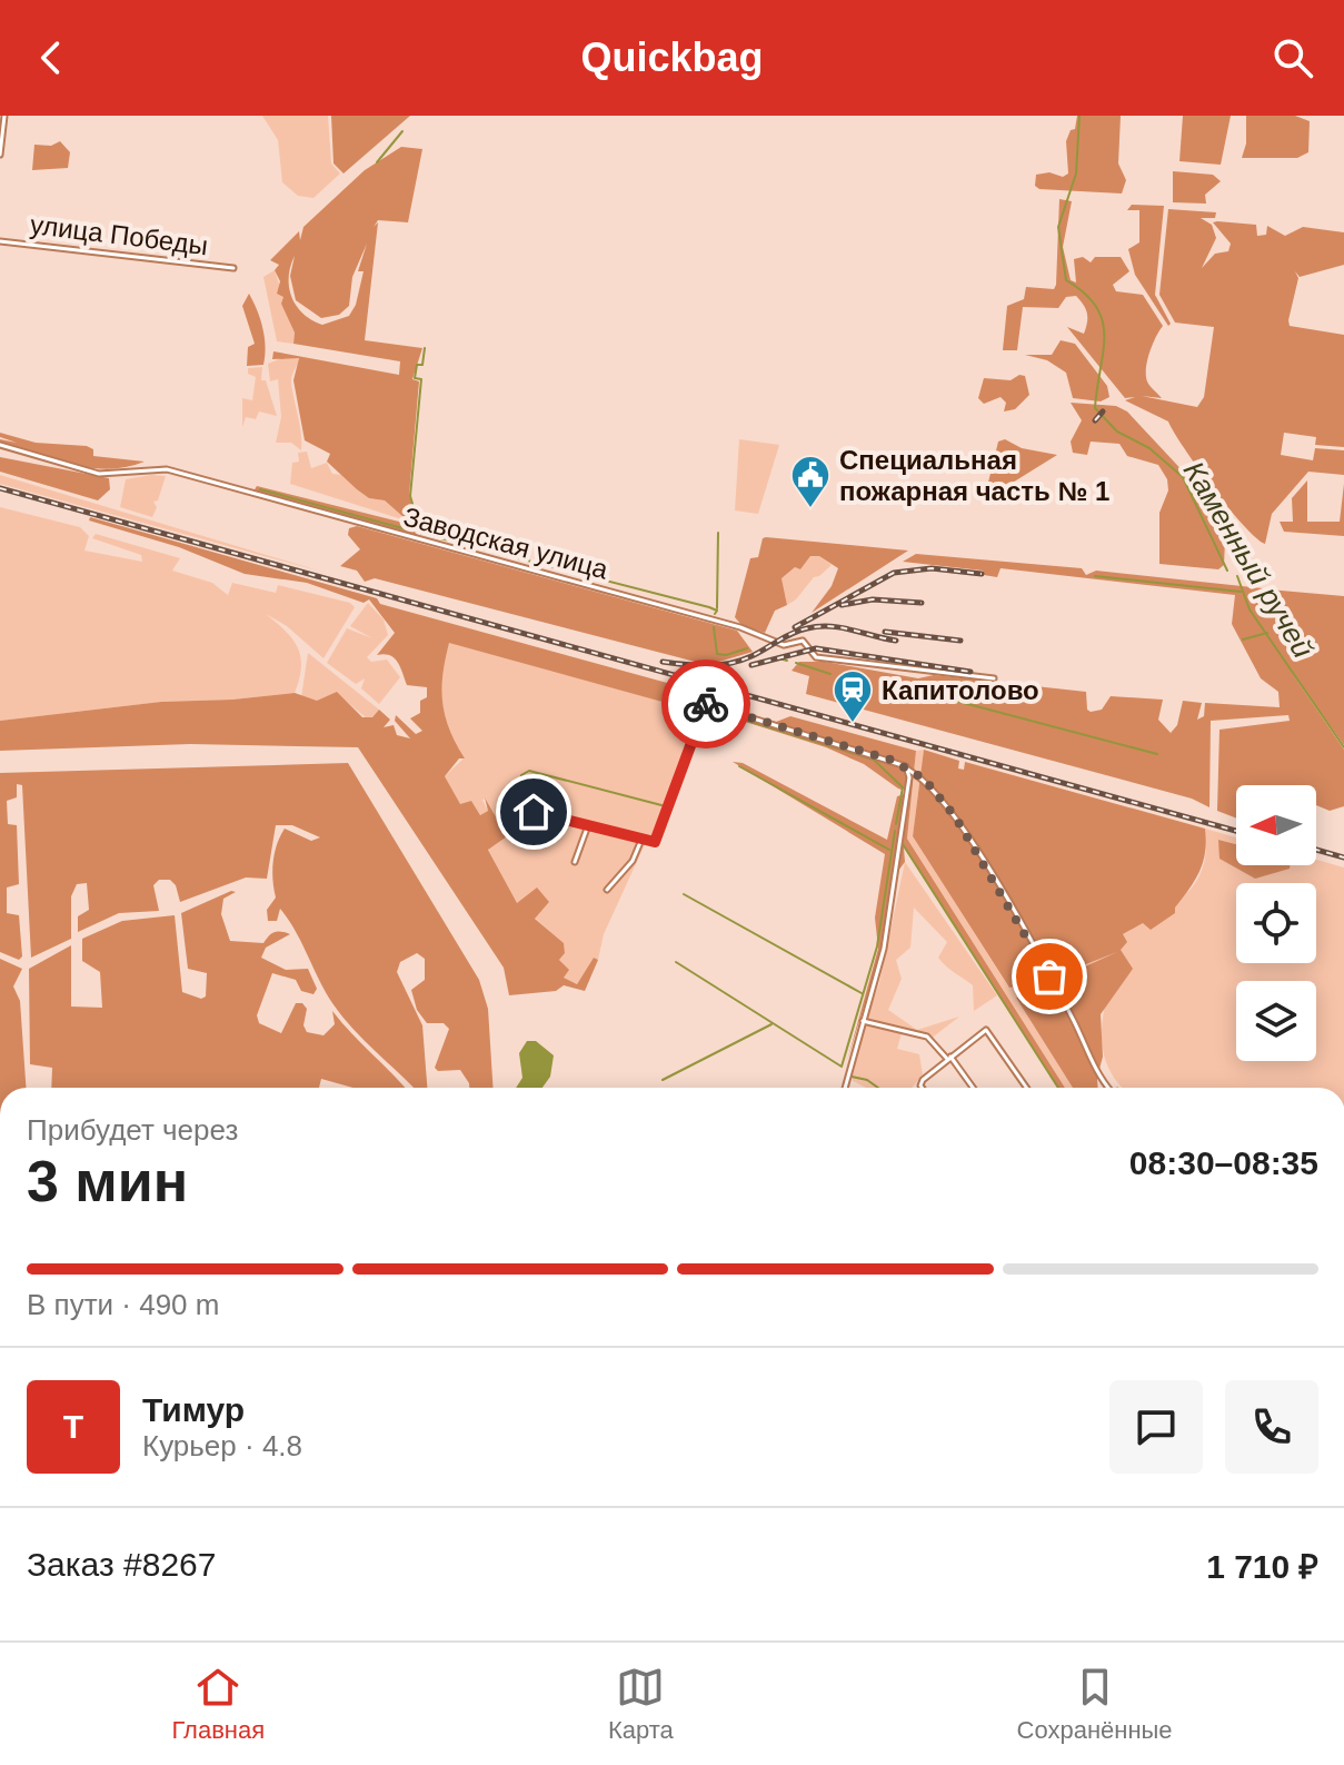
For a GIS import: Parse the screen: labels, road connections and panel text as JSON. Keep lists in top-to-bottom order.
{
  "streets": {
    "street": ["улица Победы", "Заводская улица"]
  },
  "water": ["Каменный ручей"],
  "places": {
    "public building": ["Специальная пожарная часть № 1"],
    "station": ["Капитолово"]
  },
  "north": "left",
  "page": {
    "header": "Quickbag",
    "heading": ["3 мин", "Прибудет через", "08:30–08:35"],
    "panel": [
      "Тимур",
      "Курьер · 4.8",
      "Заказ #8267",
      "1 710 ₽"
    ],
    "bar": "В пути · 490 m",
    "round": "Т",
    "tabs": ["Главная", "Карта", "Сохранённые"]
  }
}
